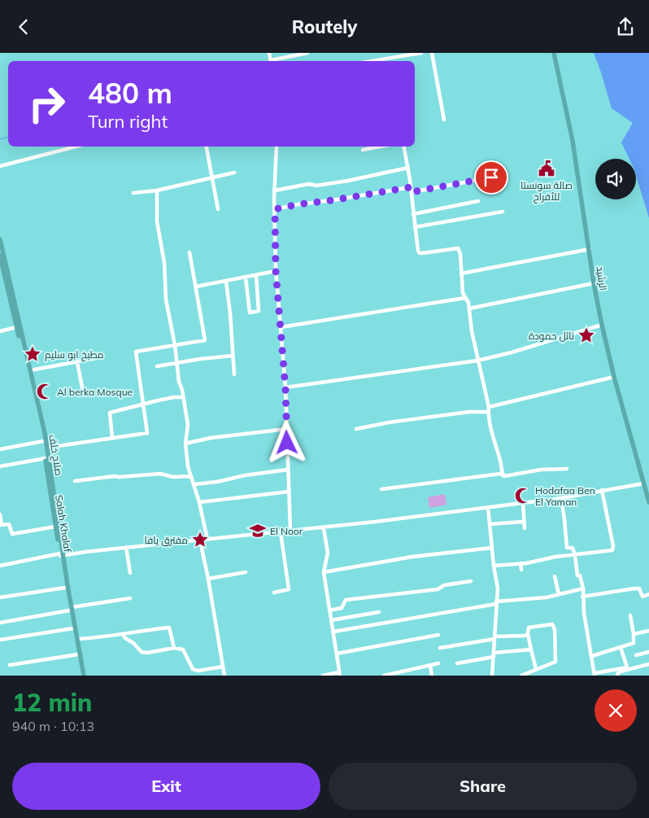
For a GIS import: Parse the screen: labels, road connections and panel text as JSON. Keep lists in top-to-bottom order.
{
  "streets": {
    "main road": ["الرشيد", "صلاح خلف", "Salah Khalaf"]
  },
  "crossings": [
    ["صلاح خلف", "Salah Khalaf"]
  ],
  "places": {
    "public building": ["صالة سونستا للأفراح"],
    "place": ["نائل حمودة", "مطبخ ابو سليم", "مفترق يافا"],
    "mosque": ["Al berka Mosque", "Hodafaa Ben El Yaman"],
    "school or university": ["El Noor"]
  },
  "page": {
    "header": "Routely",
    "turn": ["480 m", "Turn right"],
    "heading": ["12 min", "940 m · 10:13"],
    "buttons": ["Exit", "Share"]
  }
}
